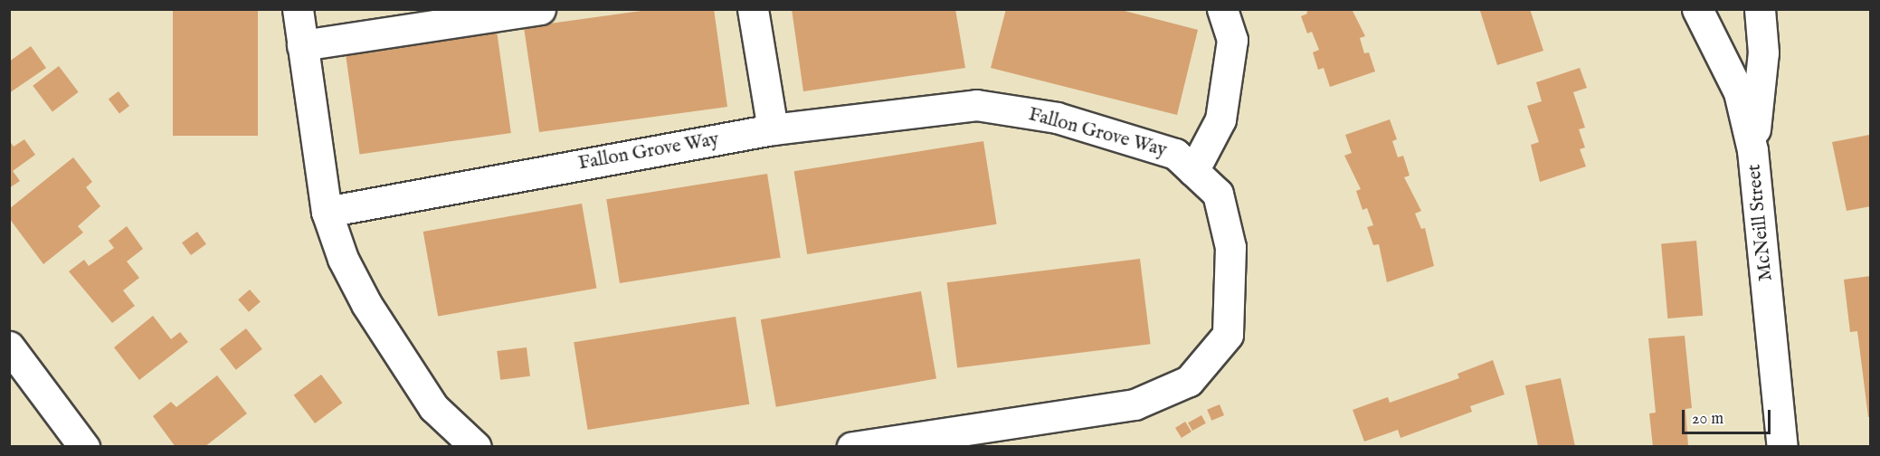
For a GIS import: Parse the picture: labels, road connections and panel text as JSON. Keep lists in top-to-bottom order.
{
  "streets": {
    "street": ["Fallon Grove Way", "McNeill Street"]
  },
  "scale_bar": "20 m"
}
